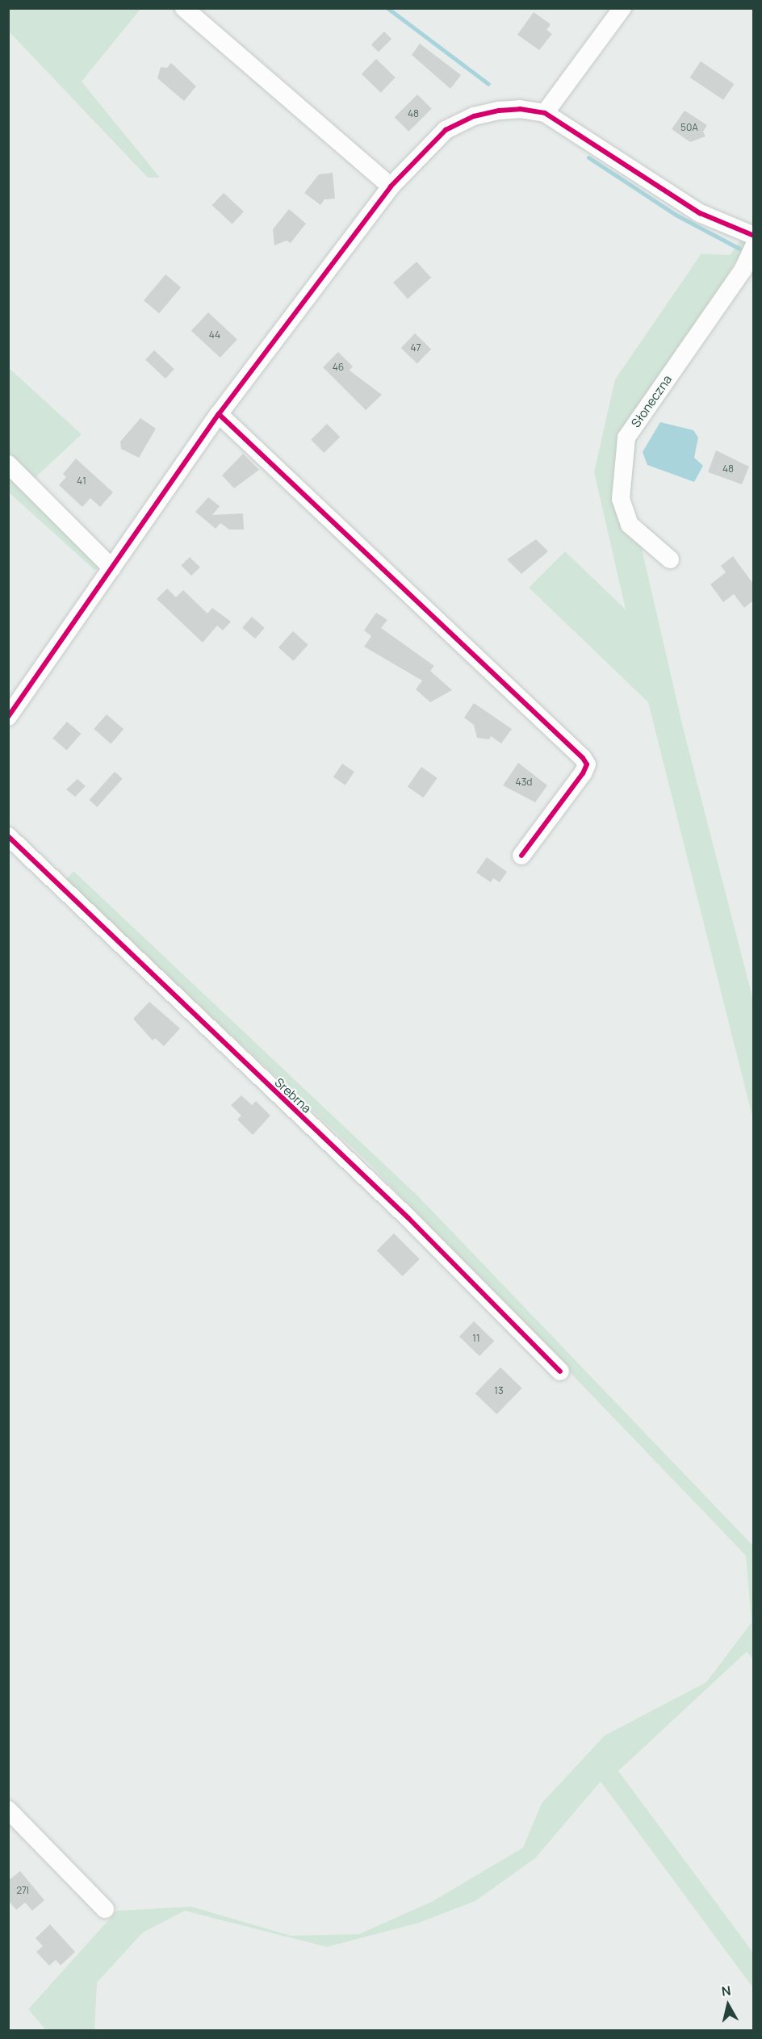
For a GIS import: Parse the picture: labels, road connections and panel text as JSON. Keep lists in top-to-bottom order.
{
  "streets": {
    "street": ["Słoneczna", "Srebrna"]
  },
  "house_numbers": [
    "48",
    "50A",
    "44",
    "47",
    "46",
    "48",
    "41",
    "43d",
    "11",
    "13",
    "27I"
  ],
  "north": "top"
}
